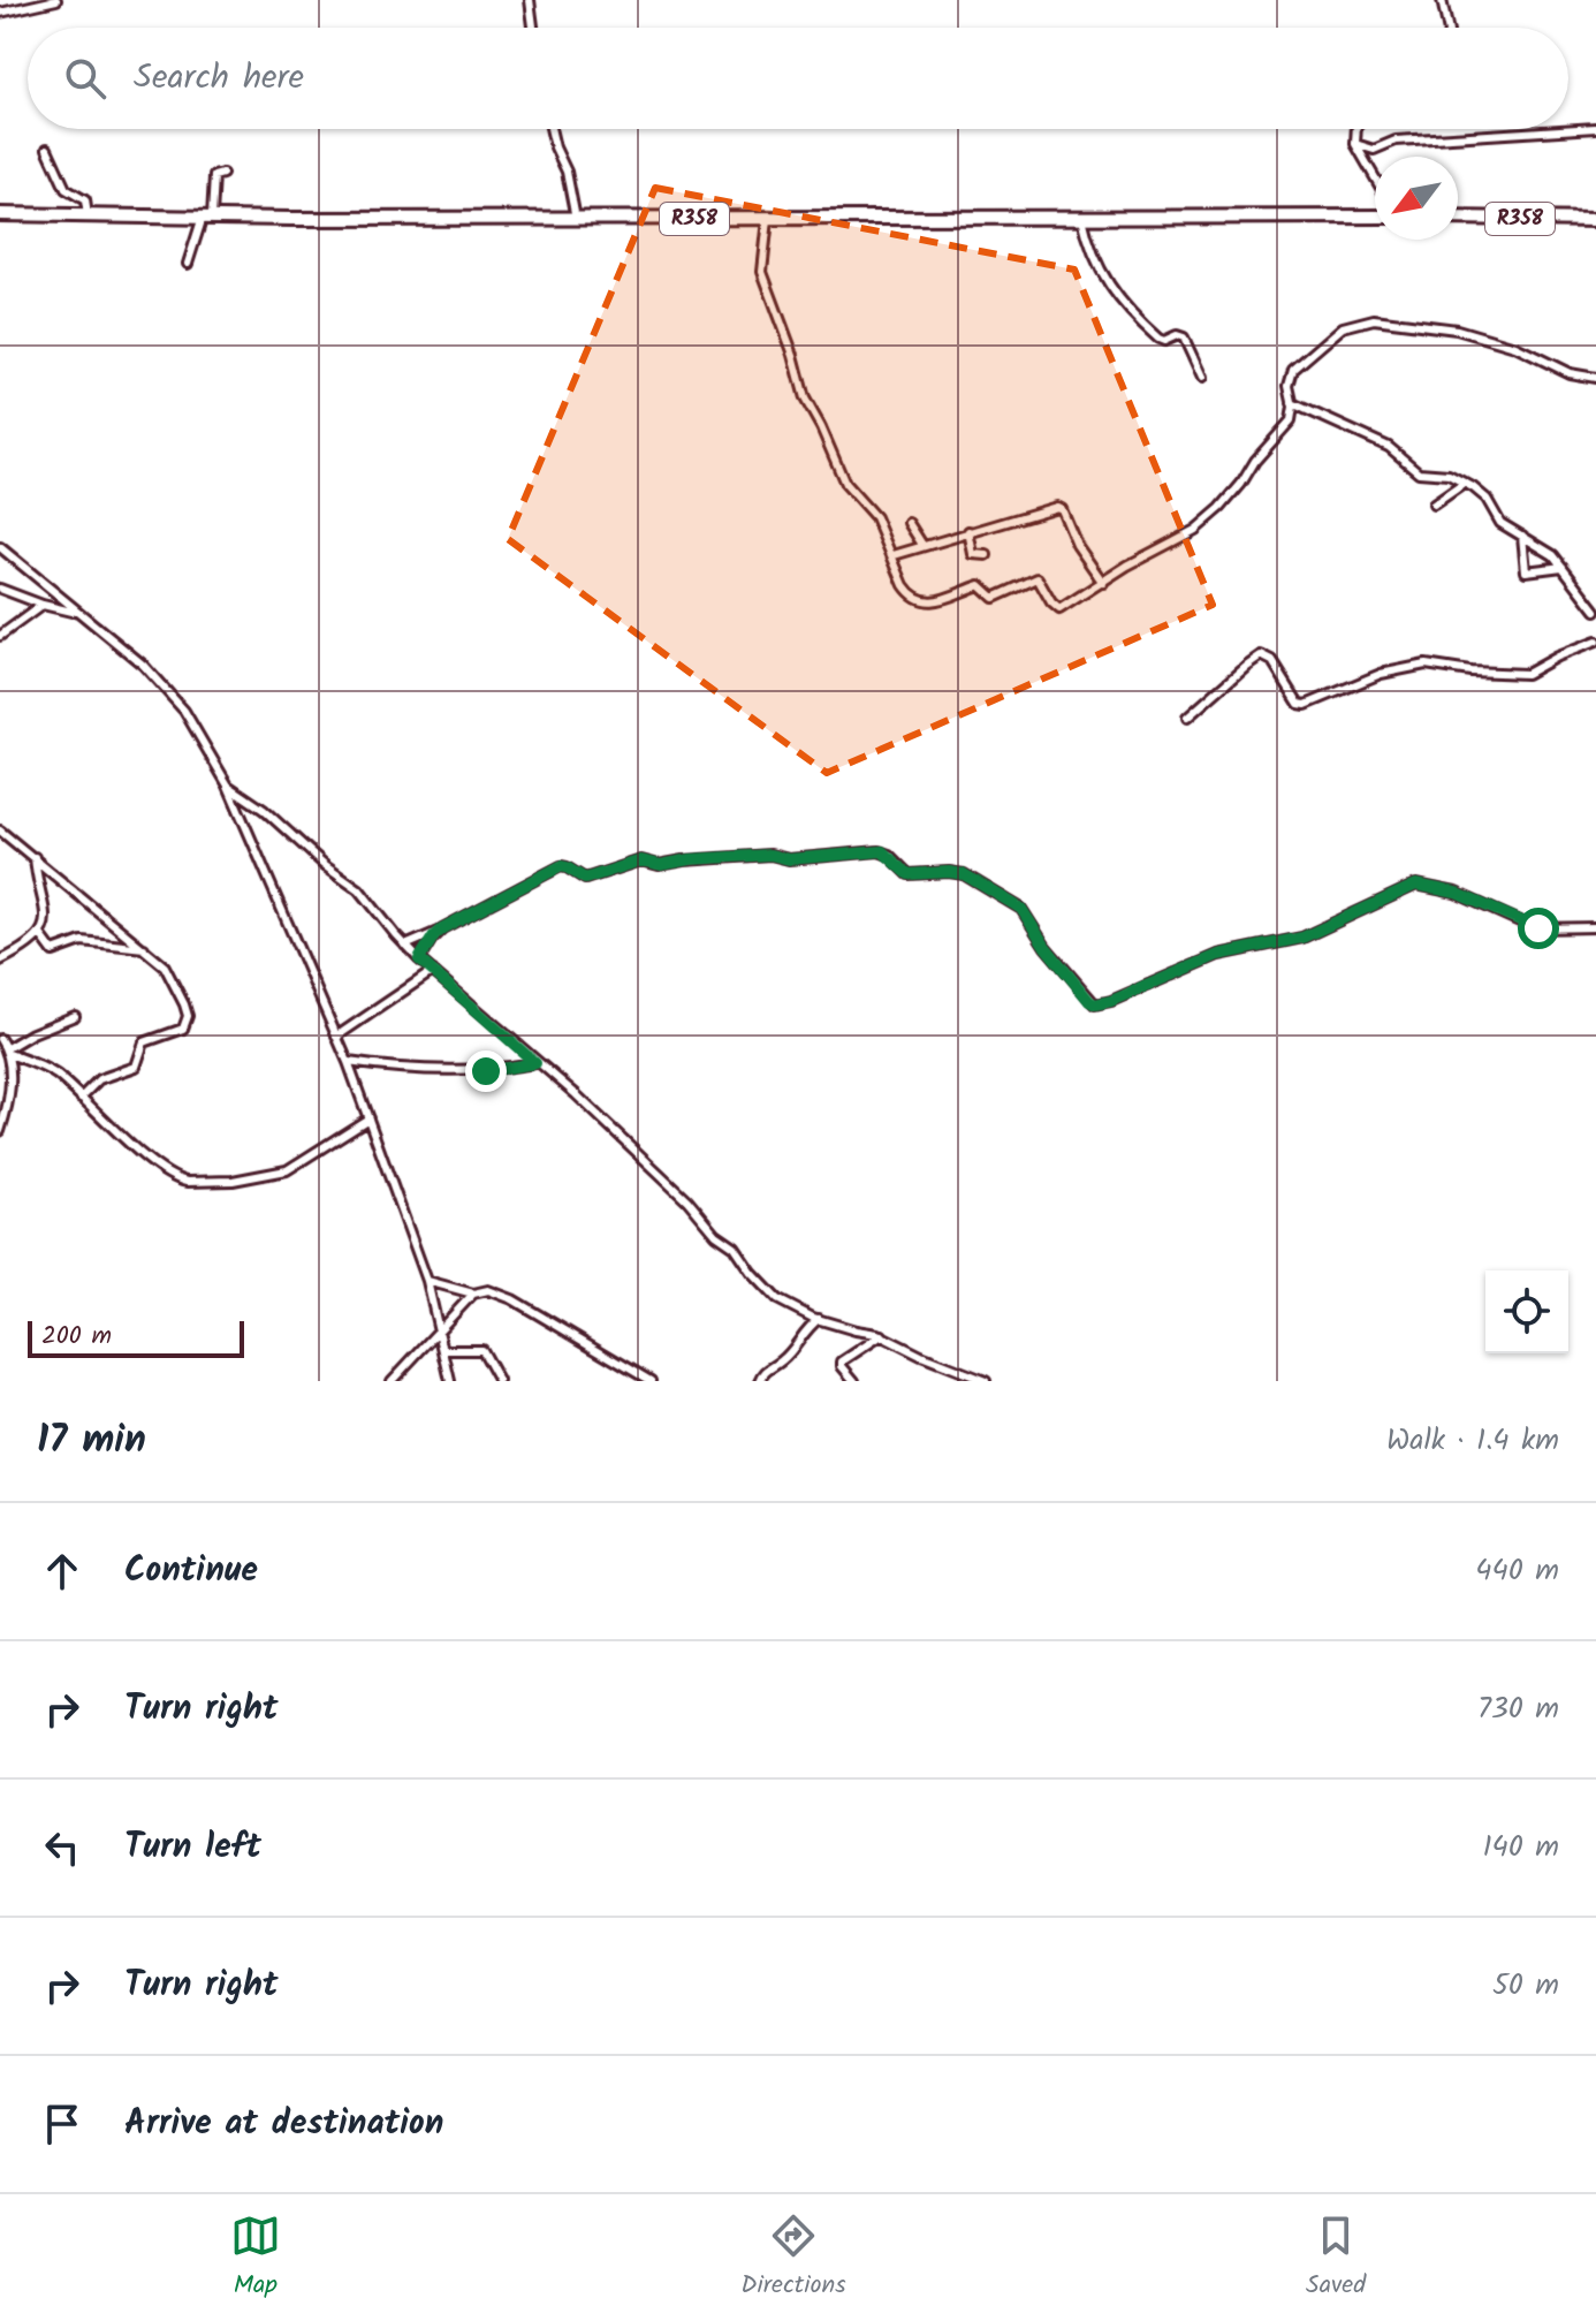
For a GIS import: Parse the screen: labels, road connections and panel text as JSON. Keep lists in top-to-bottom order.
{
  "streets": {
    "main road": ["R358"]
  },
  "scale_bar": "200 m",
  "north": "bottom left",
  "page": {
    "search": "Search here",
    "scale": "200 m",
    "heading": ["17 min", "Walk · 1.4 km"],
    "list": [
      ["Continue", "440 m"],
      ["Turn right", "730 m"],
      ["Turn left", "140 m"],
      ["Turn right", "50 m"],
      "Arrive at destination"
    ],
    "nav": ["Map", "Directions", "Saved"]
  }
}
